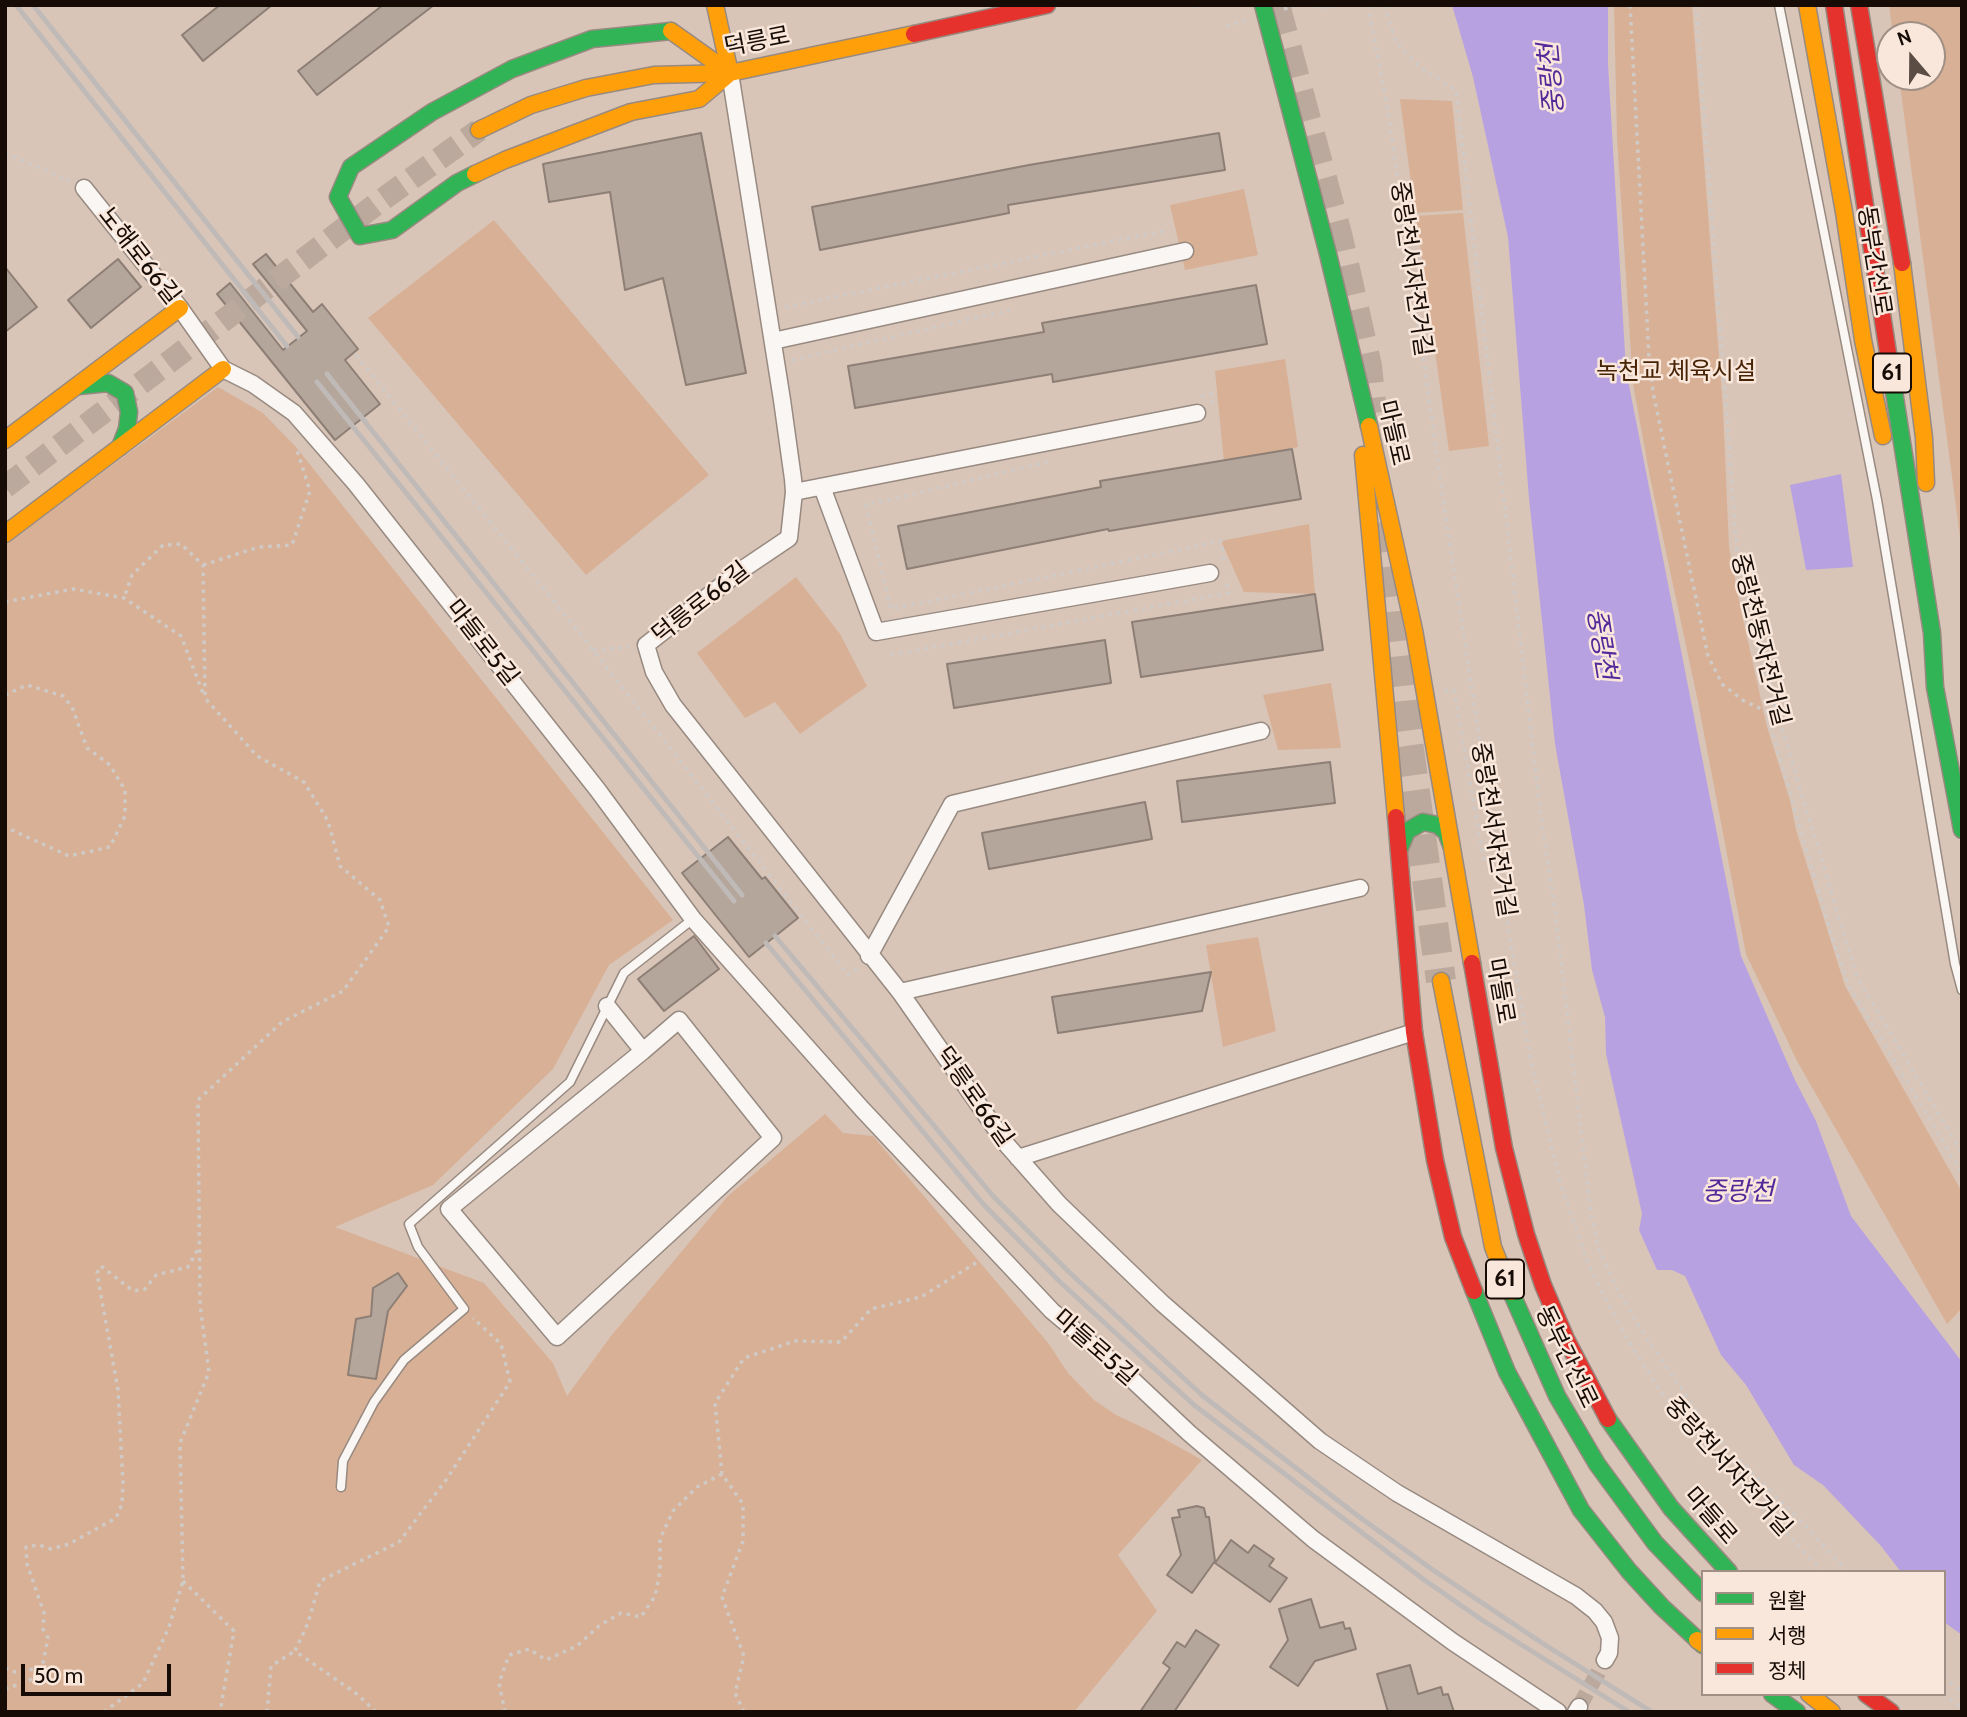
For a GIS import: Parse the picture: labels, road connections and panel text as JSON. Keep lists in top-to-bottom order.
{
  "streets": {
    "main road": [
      "덕릉로",
      "동부간선로",
      "61",
      "마들로"
    ],
    "street": ["노해로66길", "덕릉로66길", "마들로5길"],
    "path": ["중랑천서자전거길", "중랑천동자전거길"]
  },
  "crossings": [
    ["덕릉로", "덕릉로66길"],
    ["노해로66길", "마들로5길"]
  ],
  "water": ["중랑천"],
  "parks": ["녹천교 체육시설"],
  "legend": ["원활", "서행", "정체"],
  "scale_bar": "50 m",
  "north": "top"
}
